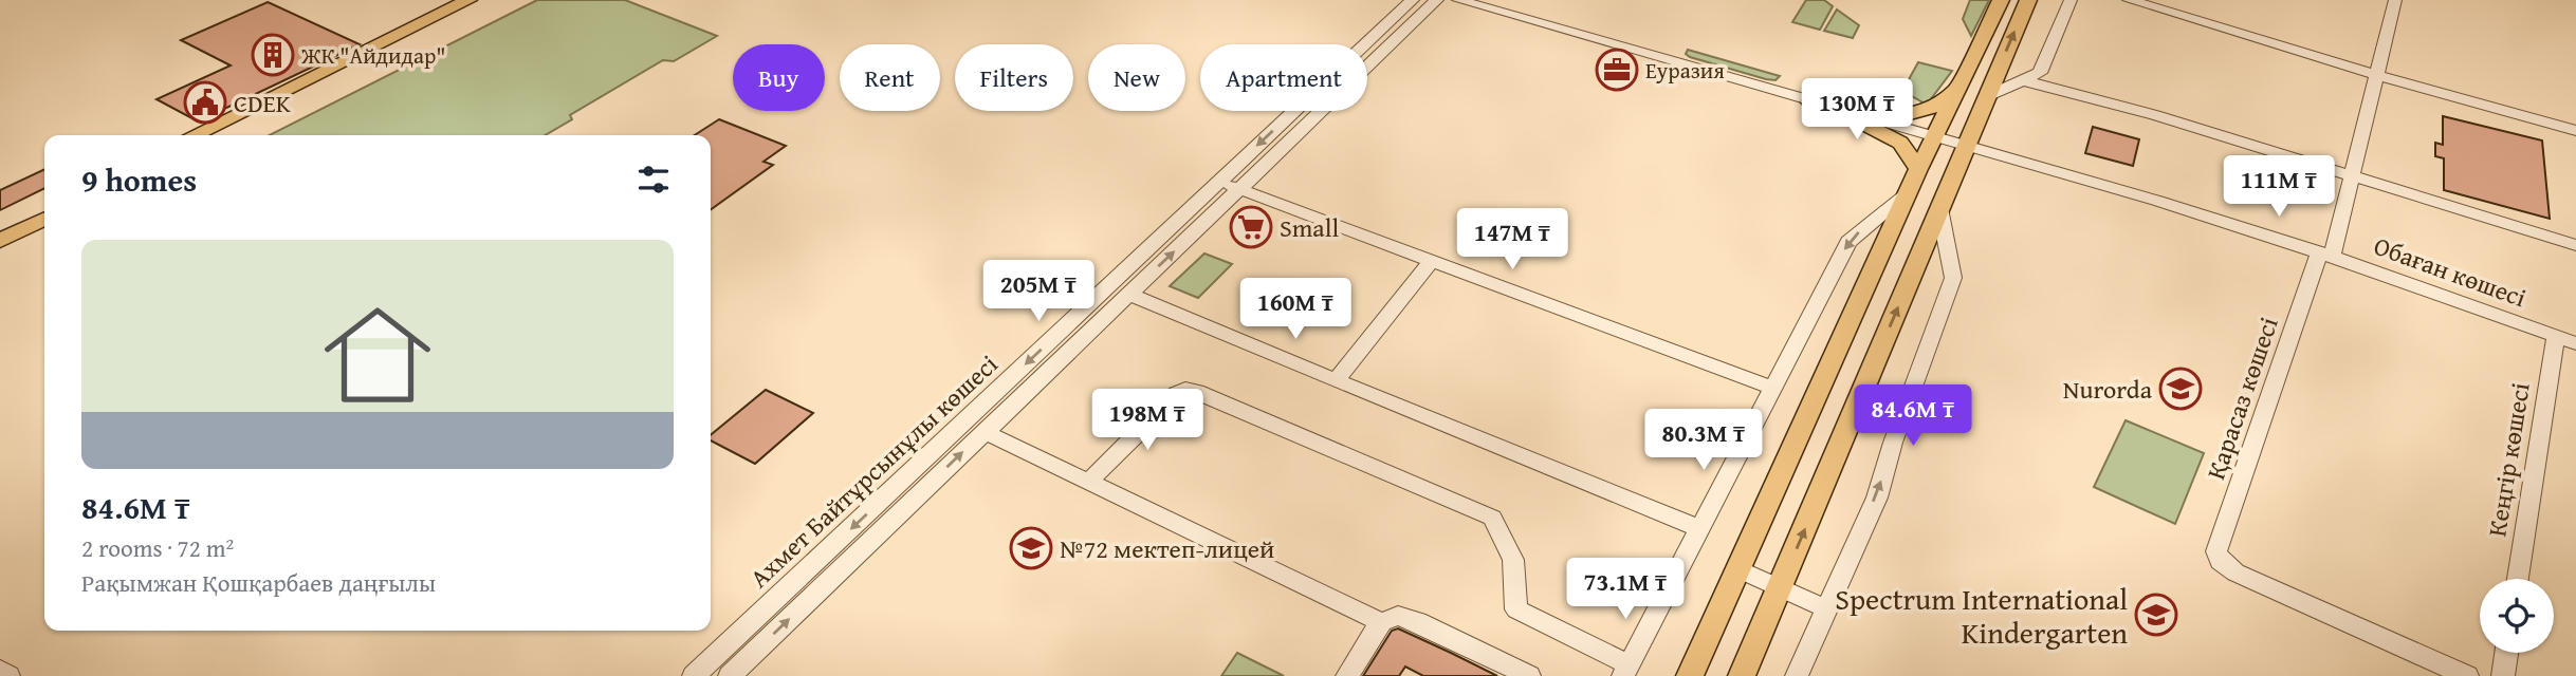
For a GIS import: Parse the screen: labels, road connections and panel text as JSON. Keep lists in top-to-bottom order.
{
  "streets": {
    "street": [
      "Обаған көшесі",
      "Қарасаз көшесі",
      "Кеңгір көшесі",
      "Ахмет Байтұрсынұлы көшесі"
    ]
  },
  "crossings": [
    ["Обаған көшесі", "Қарасаз көшесі"],
    ["Обаған көшесі", "Кеңгір көшесі"]
  ],
  "places": {
    "building": ["ЖК \"Айдидар\""],
    "office": ["Еуразия"],
    "public building": ["CDEK"],
    "supermarket": ["Small"],
    "school or university": ["Nurorda", "№72 мектеп-лицей", "Spectrum International Kindergarten"]
  },
  "page": {
    "chip": [
      "Buy",
      "Rent",
      "Filters",
      "New",
      "Apartment"
    ],
    "price": [
      "130M ₸",
      "111M ₸",
      "147M ₸",
      "205M ₸",
      "160M ₸",
      "84.6M ₸",
      "198M ₸",
      "80.3M ₸",
      "73.1M ₸"
    ],
    "heading": "9 homes",
    "list": [
      {
        "name": "84.6M ₸",
        "note": "2 rooms · 72 m² · Рақымжан Қошқарбаев даңғылы"
      }
    ]
  }
}
